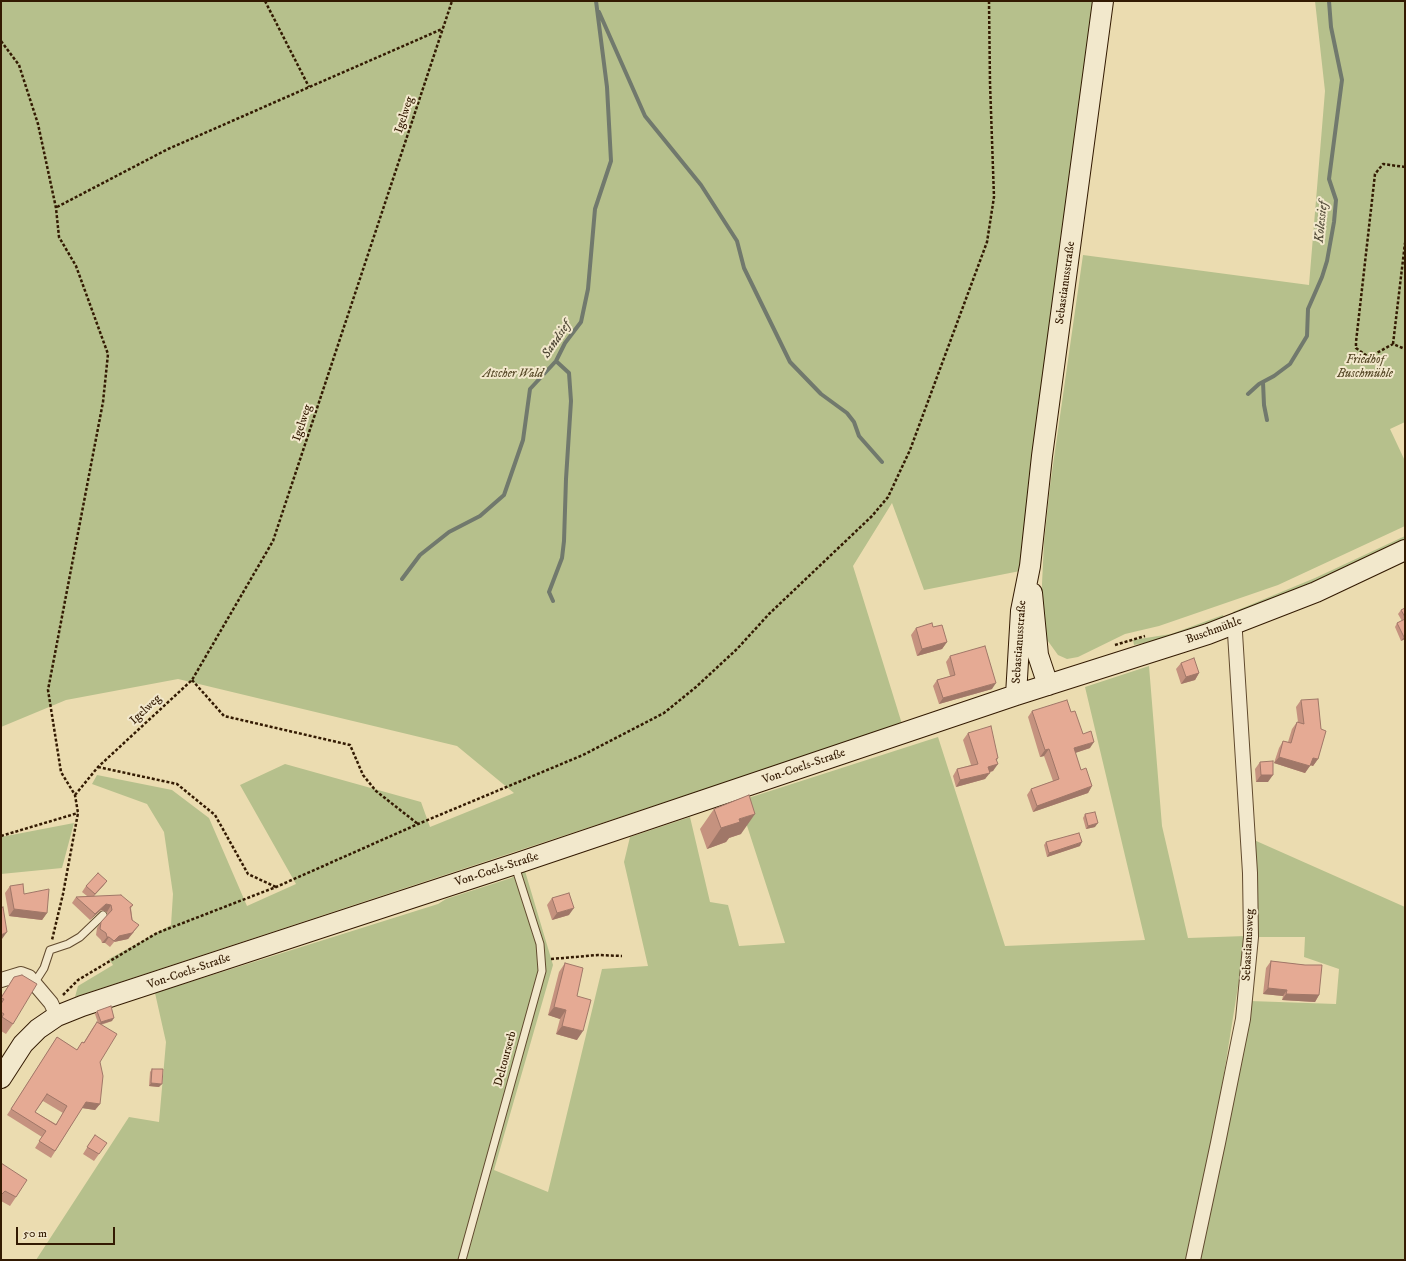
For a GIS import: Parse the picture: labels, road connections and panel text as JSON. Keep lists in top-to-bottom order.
{
  "streets": {
    "main road": ["Sebastianusstraße", "Buschmühle", "Von-Coels-Straße"],
    "street": ["Sebastianusweg"],
    "lane": ["Deltourserb"],
    "path": ["Igelweg"]
  },
  "crossings": [
    ["Sebastianusstraße", "Buschmühle"],
    ["Sebastianusstraße", "Von-Coels-Straße"],
    ["Buschmühle", "Von-Coels-Straße"],
    ["Buschmühle", "Sebastianusweg"],
    ["Von-Coels-Straße", "Deltourserb"]
  ],
  "water": ["Kolessief", "Sandsief"],
  "parks": ["Friedhof Buschmühle", "Atscher Wald"],
  "scale_bar": "50 m"
}
